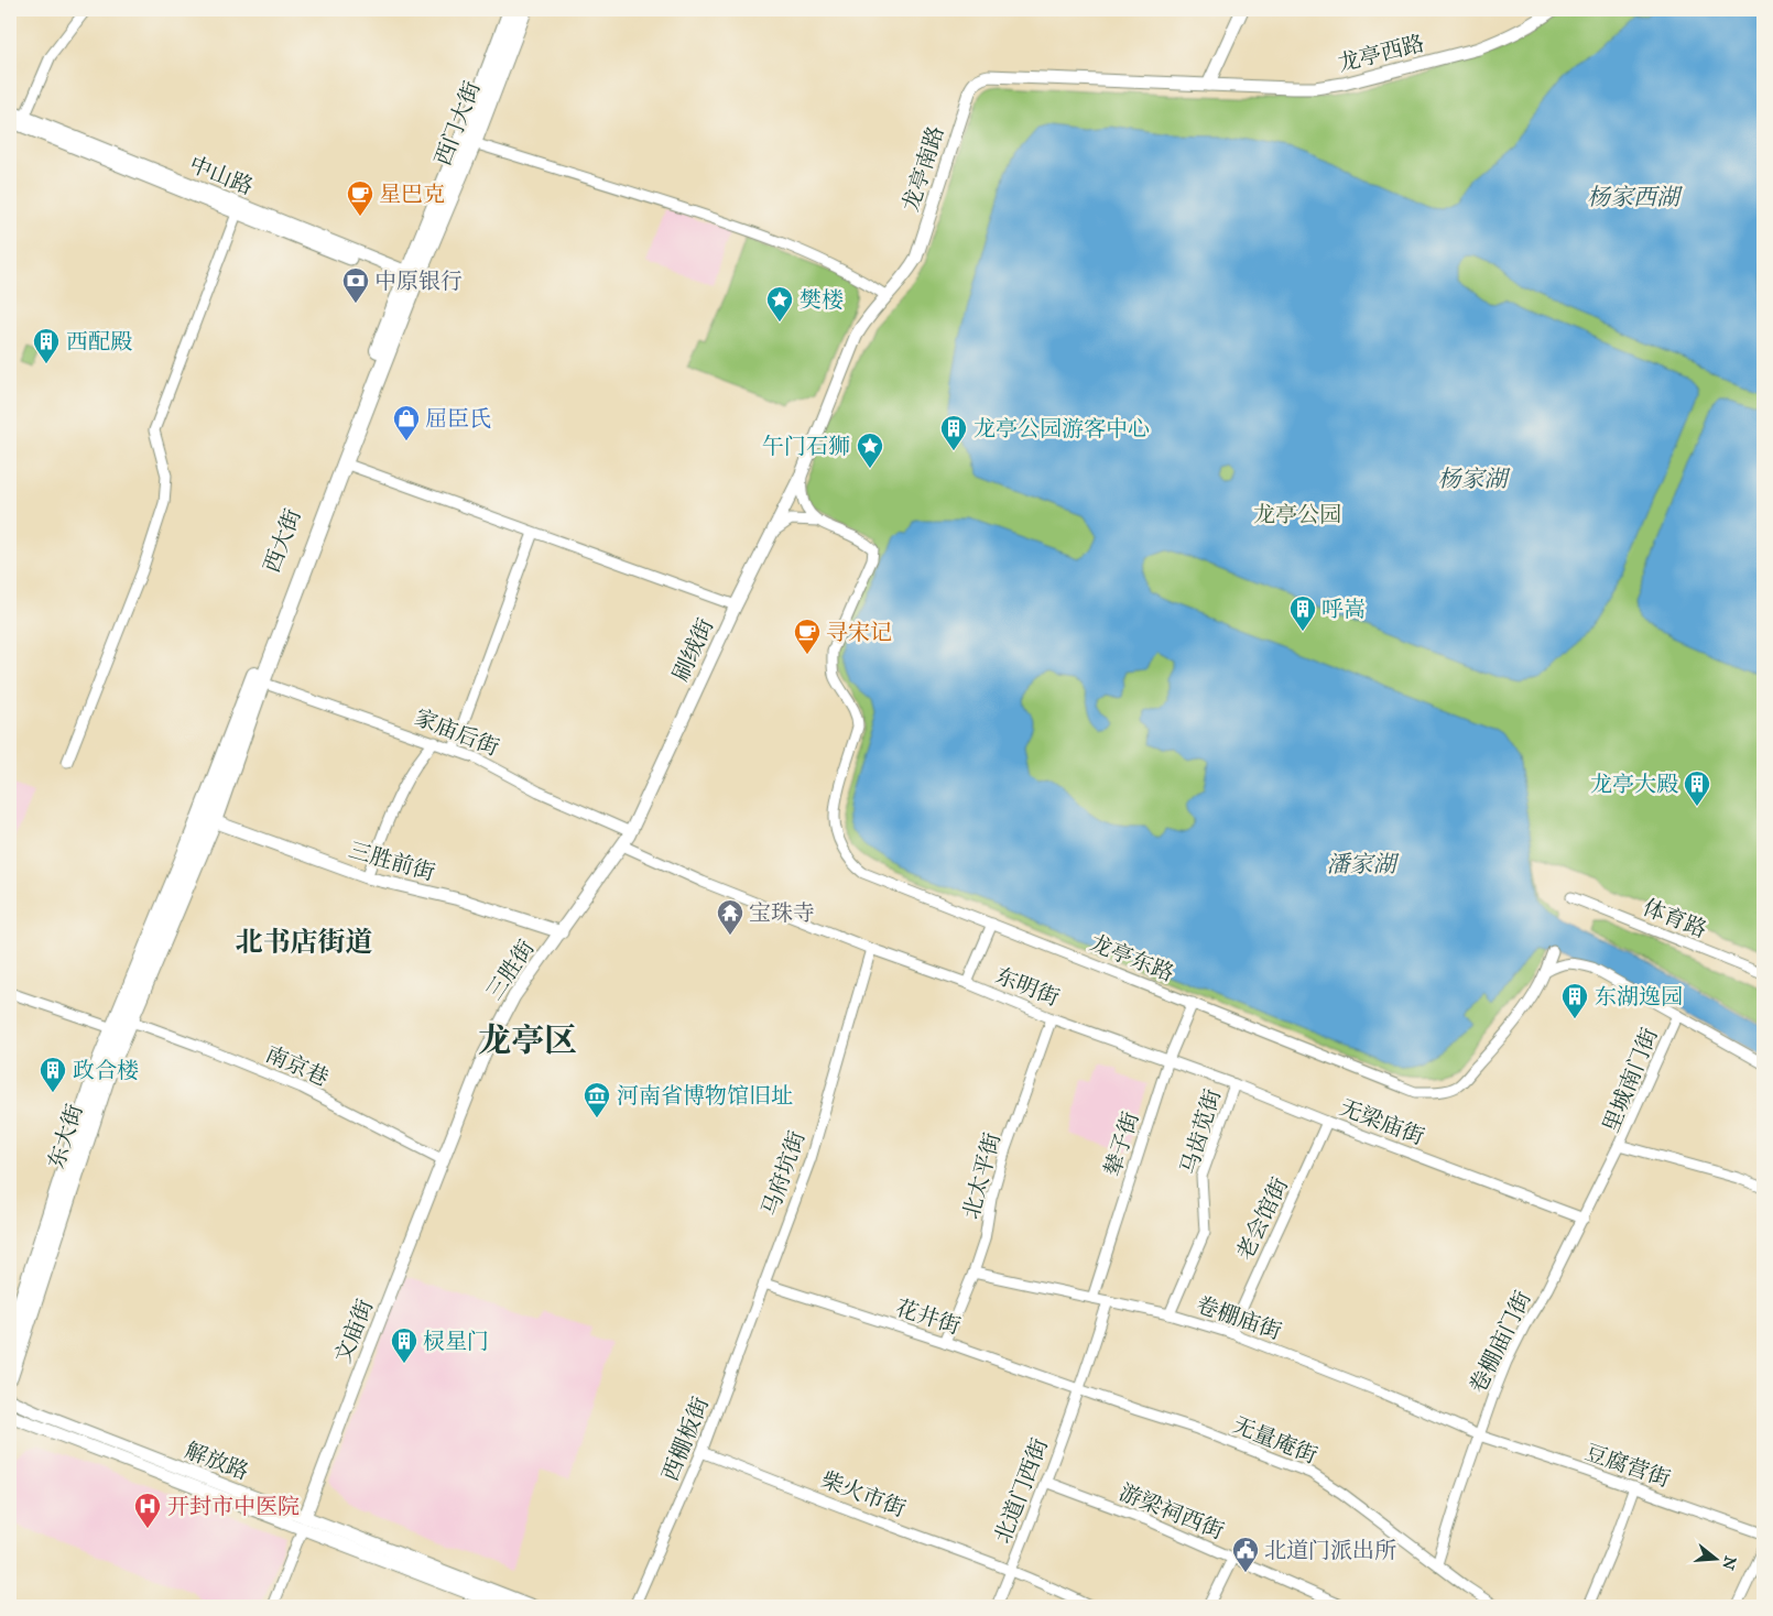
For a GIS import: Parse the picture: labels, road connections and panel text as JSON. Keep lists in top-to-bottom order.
{
  "streets": {
    "main road": ["西门大街", "西大街", "东大街"],
    "street": [
      "龙亭西路",
      "龙亭南路",
      "中山路",
      "刷绒街",
      "家庙后街",
      "三胜前街",
      "体育路",
      "龙亭东路",
      "三胜街",
      "东明街",
      "南京巷",
      "里城南门街",
      "无梁庙街",
      "马齿苋街",
      "辇子街",
      "马府坑街",
      "北太平街",
      "老会馆街",
      "花井街",
      "卷棚庙街",
      "文庙街",
      "卷棚庙门街",
      "西棚板街",
      "无量庵街",
      "解放路",
      "豆腐营街",
      "北道门西街",
      "柴火市街",
      "游梁祠西街"
    ]
  },
  "crossings": [
    ["龙亭西路", "龙亭南路"],
    ["西门大街", "中山路"],
    ["西门大街", "西大街"],
    ["龙亭南路", "刷绒街"],
    ["龙亭南路", "龙亭东路"],
    ["中山路", "西大街"],
    ["西大街", "家庙后街"],
    ["西大街", "三胜前街"],
    ["西大街", "东大街"],
    ["刷绒街", "家庙后街"],
    ["刷绒街", "龙亭东路"],
    ["刷绒街", "三胜街"],
    ["刷绒街", "东明街"],
    ["三胜前街", "三胜街"],
    ["三胜前街", "东大街"],
    ["龙亭东路", "辇子街"],
    ["三胜街", "东明街"],
    ["三胜街", "南京巷"],
    ["三胜街", "文庙街"],
    ["东明街", "无梁庙街"],
    ["东明街", "辇子街"],
    ["东明街", "马府坑街"],
    ["东明街", "北太平街"],
    ["南京巷", "东大街"],
    ["南京巷", "文庙街"],
    ["里城南门街", "卷棚庙门街"],
    ["无梁庙街", "马齿苋街"],
    ["无梁庙街", "辇子街"],
    ["无梁庙街", "老会馆街"],
    ["无梁庙街", "卷棚庙门街"],
    ["马齿苋街", "卷棚庙街"],
    ["辇子街", "卷棚庙街"],
    ["马府坑街", "花井街"],
    ["马府坑街", "西棚板街"],
    ["北太平街", "花井街"],
    ["北太平街", "卷棚庙街"],
    ["老会馆街", "卷棚庙街"],
    ["花井街", "西棚板街"],
    ["花井街", "无量庵街"],
    ["花井街", "北道门西街"],
    ["卷棚庙街", "卷棚庙门街"],
    ["卷棚庙街", "豆腐营街"],
    ["卷棚庙街", "北道门西街"],
    ["文庙街", "解放路"],
    ["卷棚庙门街", "无量庵街"],
    ["卷棚庙门街", "豆腐营街"],
    ["西棚板街", "柴火市街"],
    ["无量庵街", "北道门西街"],
    ["北道门西街", "柴火市街"],
    ["北道门西街", "游梁祠西街"]
  ],
  "districts": ["北书店街道", "龙亭区"],
  "water": ["杨家西湖", "杨家湖", "潘家湖"],
  "parks": ["龙亭公园"],
  "places": {
    "cafe": ["星巴克", "寻宋记"],
    "bank": ["中原银行"],
    "place": ["樊楼", "午门石狮"],
    "building": [
      "西配殿",
      "龙亭公园游客中心",
      "呼嵩",
      "龙亭大殿",
      "东湖逸园",
      "政合楼",
      "棂星门"
    ],
    "shop": ["屈臣氏"],
    "temple": ["宝珠寺"],
    "museum": ["河南省博物馆旧址"],
    "hospital": ["开封市中医院"],
    "public building": ["北道门派出所"]
  },
  "north": "right"
}
